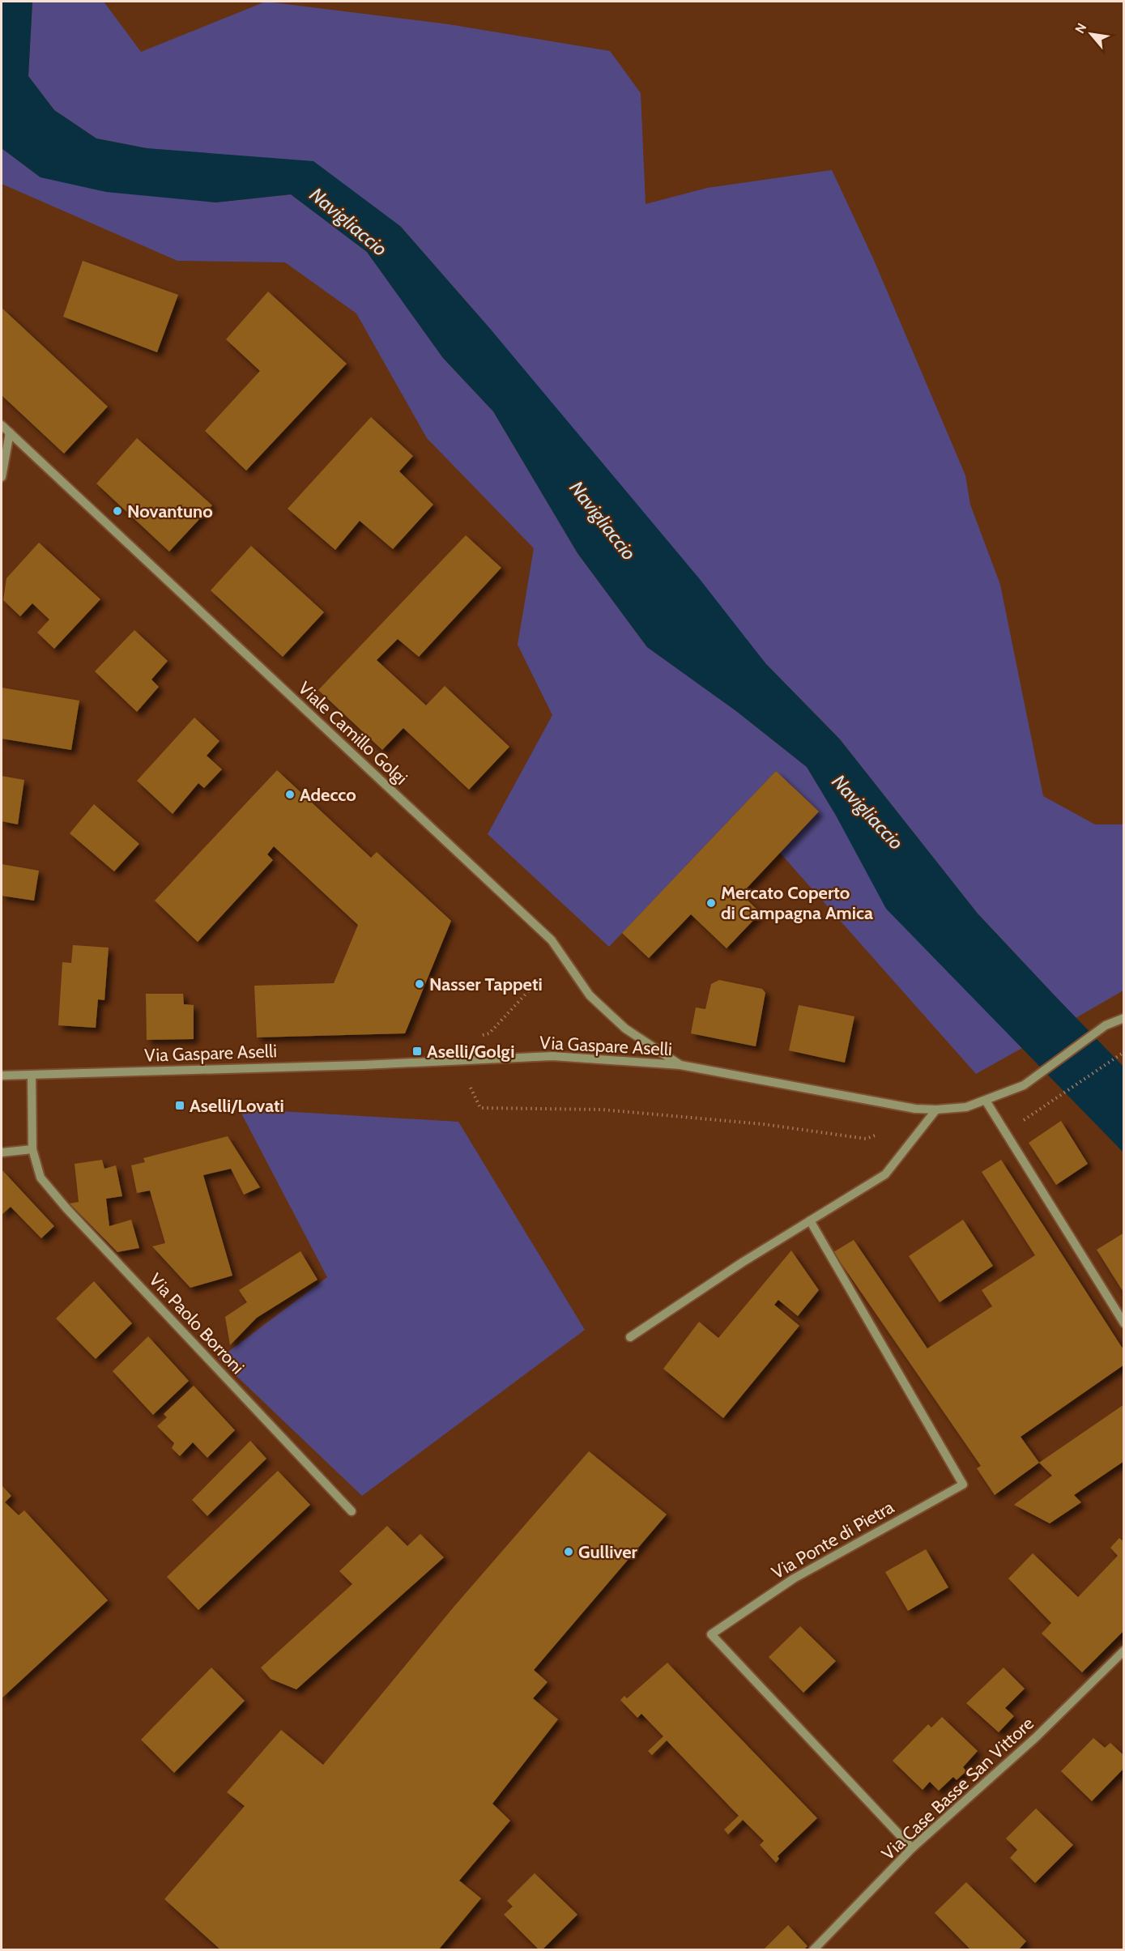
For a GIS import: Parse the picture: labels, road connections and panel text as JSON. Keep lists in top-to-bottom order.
{
  "streets": {
    "street": [
      "Viale Camillo Golgi",
      "Via Gaspare Aselli",
      "Via Paolo Borroni",
      "Via Ponte di Pietra",
      "Via Case Basse San Vittore"
    ]
  },
  "crossings": [
    ["Viale Camillo Golgi", "Via Gaspare Aselli"],
    ["Via Ponte di Pietra", "Via Case Basse San Vittore"]
  ],
  "water": ["Navigliaccio"],
  "places": {
    "other": [
      "Novantuno",
      "Adecco",
      "Mercato Coperto di Campagna Amica",
      "Nasser Tappeti",
      "Gulliver"
    ],
    "transit": ["Aselli/Golgi", "Aselli/Lovati"]
  },
  "north": "top left"
}
